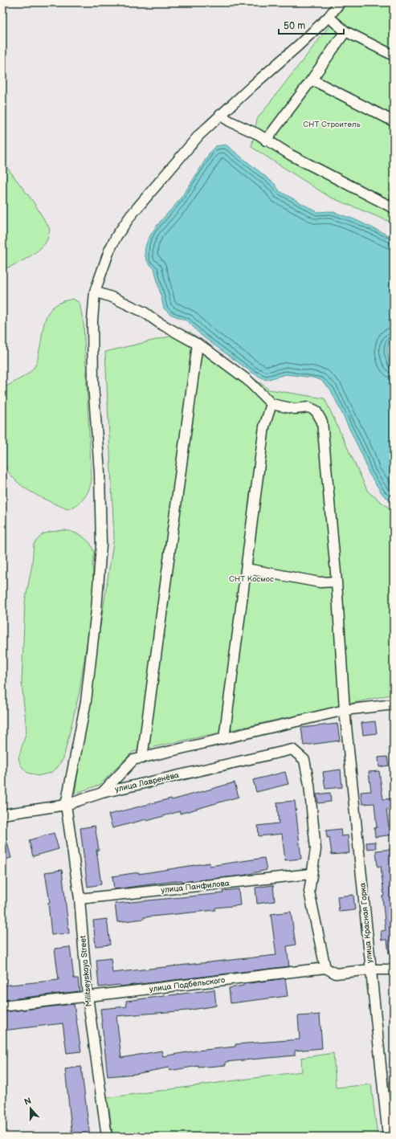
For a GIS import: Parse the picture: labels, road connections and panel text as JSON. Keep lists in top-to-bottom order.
{
  "streets": {
    "street": [
      "улица Лавренёва",
      "улица Панфилова",
      "улица Красная Горка",
      "Militseyskaya Street",
      "улица Подбельского"
    ]
  },
  "crossings": [
    ["улица Лавренёва", "улица Панфилова"],
    ["улица Лавренёва", "Militseyskaya Street"],
    ["улица Панфилова", "Militseyskaya Street"],
    ["улица Красная Горка", "улица Подбельского"],
    ["Militseyskaya Street", "улица Подбельского"]
  ],
  "parks": ["СНТ Строитель", "СНТ Космос"],
  "scale_bar": "50 m",
  "north": "top"
}
